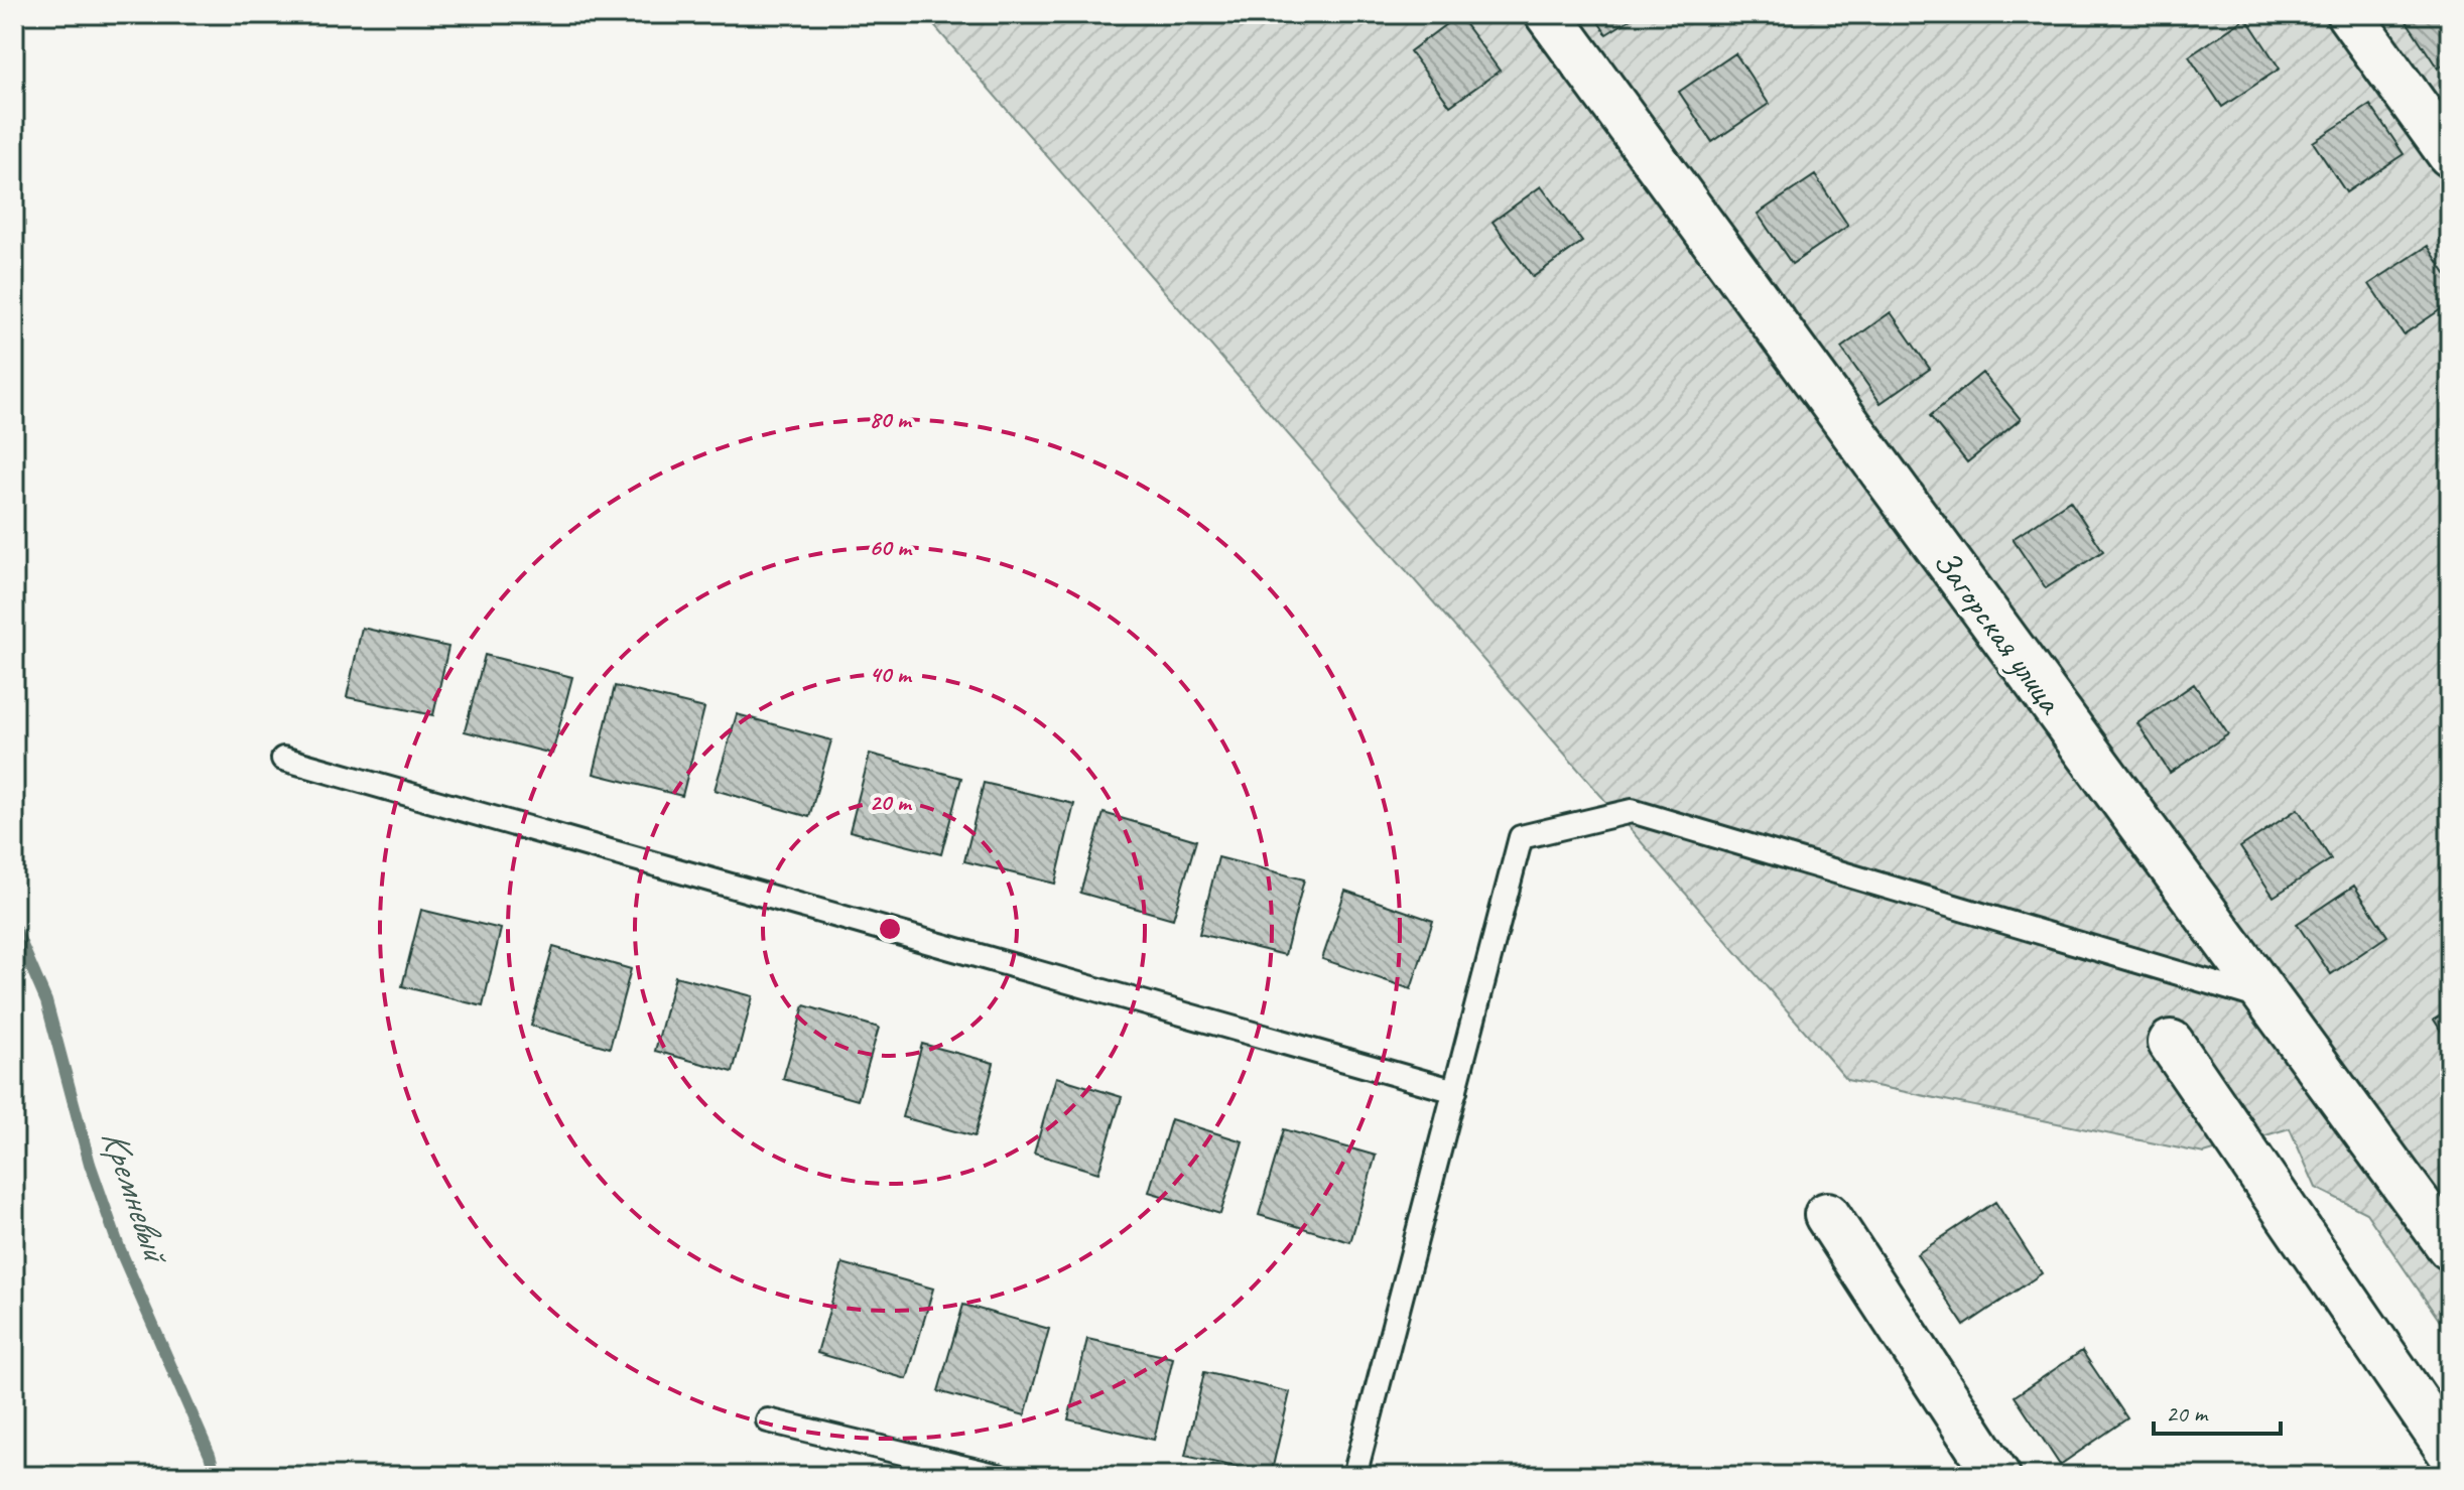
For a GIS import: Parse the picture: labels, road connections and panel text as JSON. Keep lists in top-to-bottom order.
{
  "streets": {
    "street": ["Загорская улица"]
  },
  "water": ["Кремневый"],
  "scale_bar": "20 m",
  "rings": [
    "80 m",
    "60 m",
    "40 m",
    "20 m"
  ]
}
